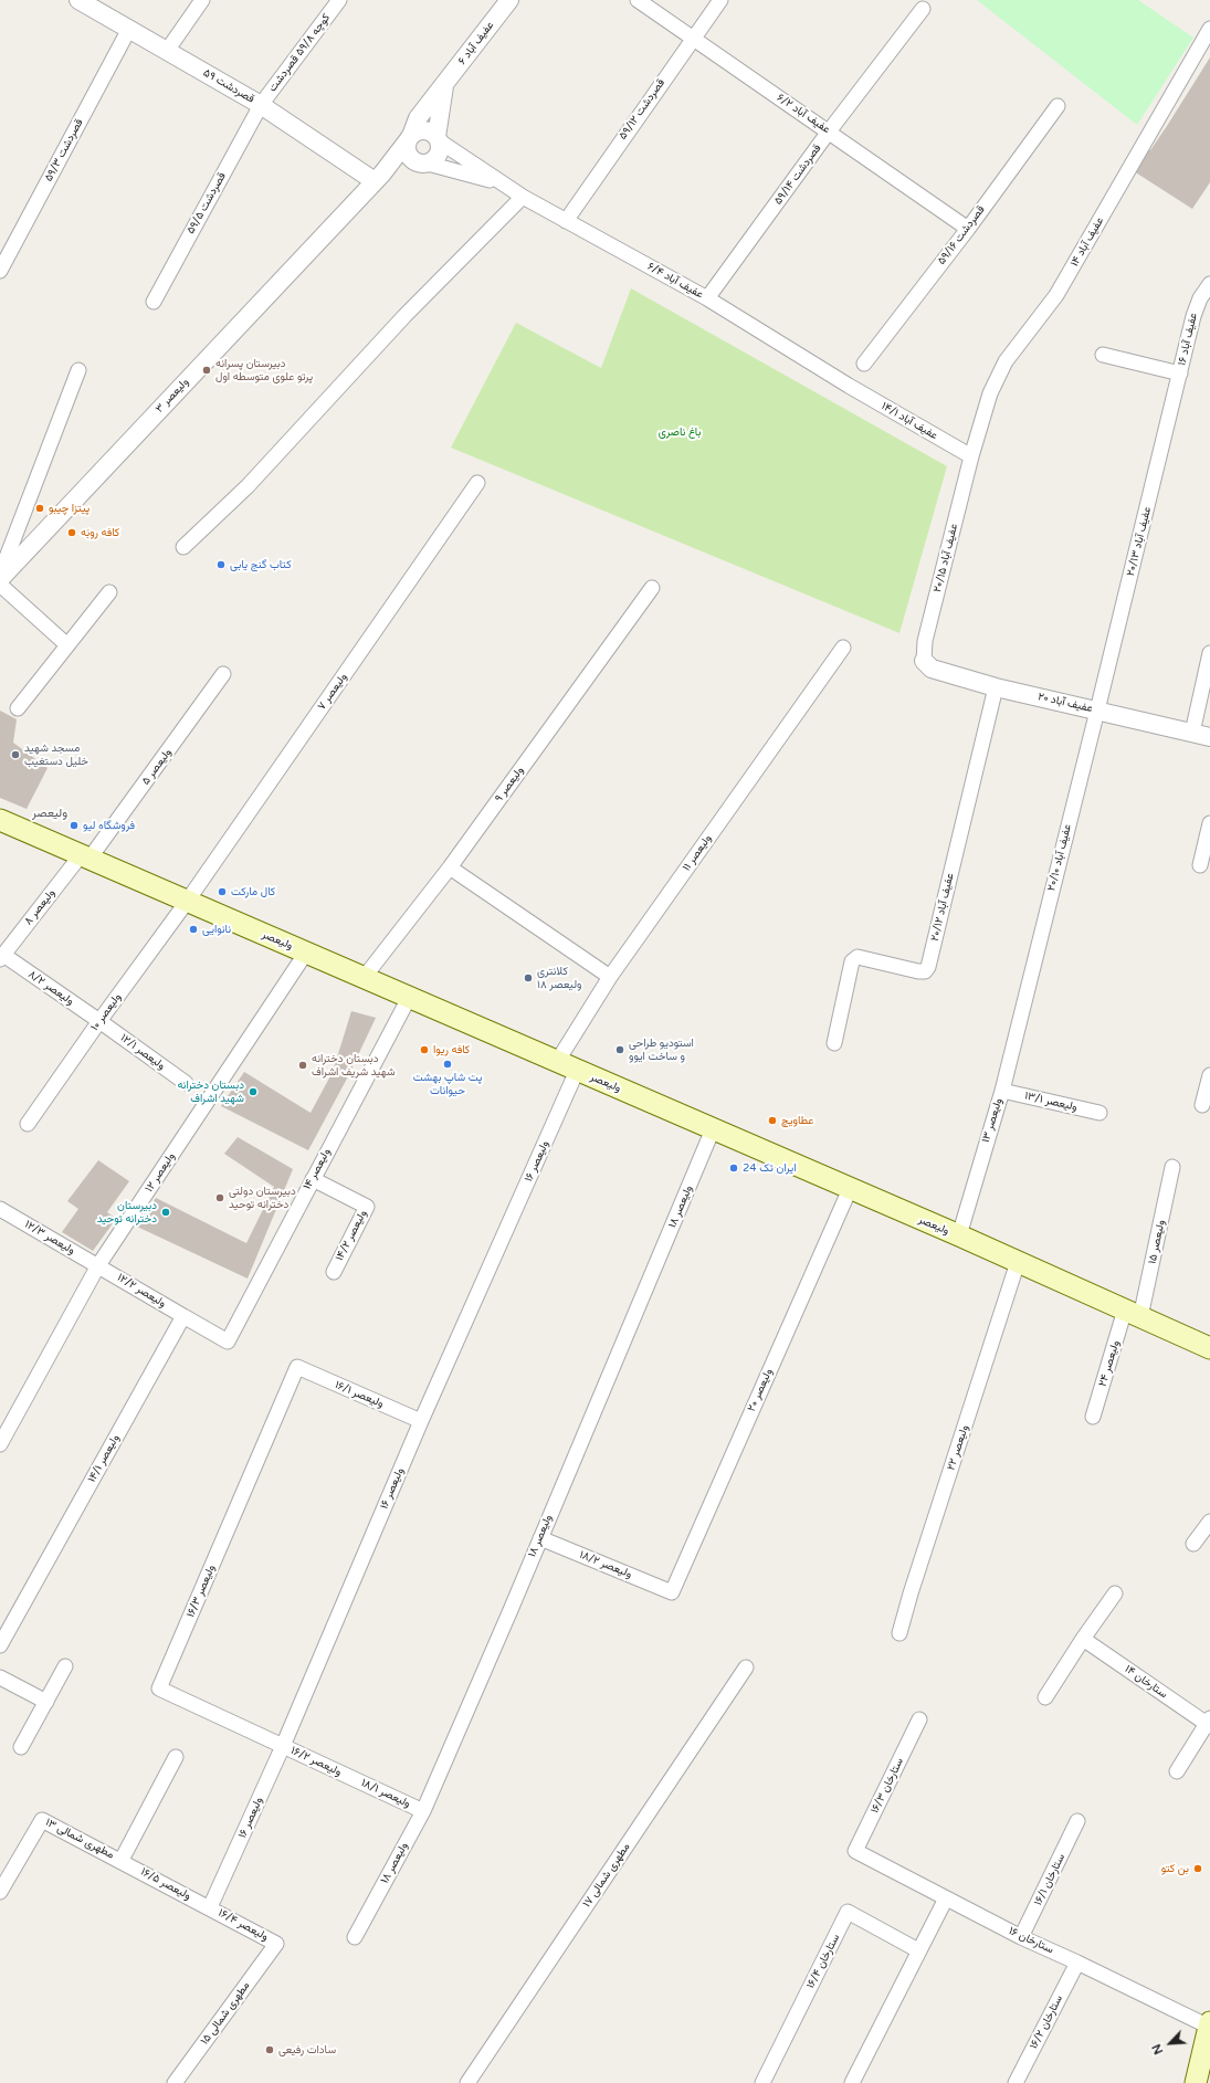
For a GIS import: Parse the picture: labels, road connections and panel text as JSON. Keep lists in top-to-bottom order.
{
  "streets": {
    "main road": ["ولیعصر"],
    "street": [
      "عفیف آباد ۶",
      "کوچه ۵۹/۸ قصردشت",
      "۵۹ قصردشت",
      "۵۹/۱۲ قصردشت",
      "عفیف آباد ۶/۲",
      "۵۹/۳ قصردشت",
      "۵۹/۱۴ قصردشت",
      "۵۹/۵ قصردشت",
      "۵۹/۱۶ قصردشت",
      "عفیف آباد ۱۴",
      "عفیف آباد ۶/۴",
      "عفیف آباد ۱۶",
      "۳ ولیعصر",
      "عفیف آباد ۱۴/۱",
      "عفیف آباد ۲۰/۱۳",
      "عفیف آباد ۲۰/۱۵",
      "۷ ولیعصر",
      "عفیف آباد ۲۰",
      "۵ ولیعصر",
      "۹ ولیعصر",
      "۱۱ ولیعصر",
      "عفیف آباد ۲۰/۱۰",
      "۸ ولیعصر",
      "عفیف آباد ۲۰/۱۲",
      "۸/۲ ولیعصر",
      "۱۰ ولیعصر",
      "۱۲/۱ ولیعصر",
      "۱۳/۱ ولیعصر",
      "۱۳ ولیعصر",
      "۱۶ ولیعصر",
      "۱۴ ولیعصر",
      "۱۲ ولیعصر",
      "۱۸ ولیعصر",
      "۱۴/۲ ولیعصر",
      "۱۲/۳ ولیعصر",
      "۱۵ ولیعصر",
      "۱۲/۲ ولیعصر",
      "۲۴ ولیعصر",
      "۲۰ ولیعصر",
      "۱۶/۱ ولیعصر",
      "۲۲ ولیعصر",
      "۱۴/۱ ولیعصر",
      "۱۸/۲ ولیعصر",
      "۱۶/۳ ولیعصر",
      "۱۴ ستارخان",
      "۱۶/۲ ولیعصر",
      "۱۶/۳ ستارخان",
      "۱۸/۱ ولیعصر",
      "۱۳ مطهری شمالی",
      "۱۷ مطهری شمالی",
      "۱۶/۱ ستارخان",
      "۱۶/۵ ولیعصر",
      "۱۶/۴ ولیعصر",
      "۱۶ ستارخان",
      "۱۶/۴ ستارخان",
      "۱۵ مطهری شمالی",
      "۱۶/۲ ستارخان"
    ]
  },
  "crossings": [
    ["عفیف آباد ۶", "عفیف آباد ۶/۴"],
    ["عفیف آباد ۶", "۳ ولیعصر"],
    ["کوچه ۵۹/۸ قصردشت", "۵۹ قصردشت"],
    ["کوچه ۵۹/۸ قصردشت", "۵۹/۵ قصردشت"],
    ["۵۹ قصردشت", "۵۹/۳ قصردشت"],
    ["۵۹ قصردشت", "۵۹/۵ قصردشت"],
    ["۵۹ قصردشت", "۳ ولیعصر"],
    ["۵۹/۱۲ قصردشت", "عفیف آباد ۶/۲"],
    ["۵۹/۱۲ قصردشت", "عفیف آباد ۶/۴"],
    ["عفیف آباد ۶/۲", "۵۹/۱۴ قصردشت"],
    ["عفیف آباد ۶/۲", "۵۹/۱۶ قصردشت"],
    ["۵۹/۱۴ قصردشت", "عفیف آباد ۶/۴"],
    ["عفیف آباد ۱۴", "عفیف آباد ۱۴/۱"],
    ["عفیف آباد ۱۴", "عفیف آباد ۲۰/۱۵"],
    ["عفیف آباد ۶/۴", "۳ ولیعصر"],
    ["عفیف آباد ۶/۴", "عفیف آباد ۱۴/۱"],
    ["عفیف آباد ۱۶", "عفیف آباد ۲۰/۱۳"],
    ["عفیف آباد ۱۴/۱", "عفیف آباد ۲۰/۱۵"],
    ["عفیف آباد ۲۰/۱۳", "عفیف آباد ۲۰"],
    ["عفیف آباد ۲۰/۱۳", "عفیف آباد ۲۰/۱۰"],
    ["عفیف آباد ۲۰/۱۵", "عفیف آباد ۲۰"],
    ["۷ ولیعصر", "ولیعصر"],
    ["۷ ولیعصر", "۱۰ ولیعصر"],
    ["عفیف آباد ۲۰", "عفیف آباد ۲۰/۱۰"],
    ["عفیف آباد ۲۰", "عفیف آباد ۲۰/۱۲"],
    ["۵ ولیعصر", "۸ ولیعصر"],
    ["۵ ولیعصر", "ولیعصر"],
    ["۹ ولیعصر", "ولیعصر"],
    ["۱۱ ولیعصر", "ولیعصر"],
    ["عفیف آباد ۲۰/۱۰", "۱۳ ولیعصر"],
    ["۸ ولیعصر", "ولیعصر"],
    ["۸ ولیعصر", "۸/۲ ولیعصر"],
    ["ولیعصر", "۱۰ ولیعصر"],
    ["ولیعصر", "۱۳ ولیعصر"],
    ["ولیعصر", "۱۶ ولیعصر"],
    ["ولیعصر", "۱۴ ولیعصر"],
    ["ولیعصر", "۱۲ ولیعصر"],
    ["ولیعصر", "۱۸ ولیعصر"],
    ["ولیعصر", "۱۵ ولیعصر"],
    ["ولیعصر", "۲۴ ولیعصر"],
    ["ولیعصر", "۲۰ ولیعصر"],
    ["ولیعصر", "۲۲ ولیعصر"],
    ["۸/۲ ولیعصر", "۱۰ ولیعصر"],
    ["۸/۲ ولیعصر", "۱۲/۱ ولیعصر"],
    ["۱۰ ولیعصر", "۱۲/۱ ولیعصر"],
    ["۱۳/۱ ولیعصر", "۱۳ ولیعصر"],
    ["۱۶ ولیعصر", "۱۶/۱ ولیعصر"],
    ["۱۶ ولیعصر", "۱۶/۳ ولیعصر"],
    ["۱۶ ولیعصر", "۱۶/۲ ولیعصر"],
    ["۱۶ ولیعصر", "۱۶/۵ ولیعصر"],
    ["۱۶ ولیعصر", "۱۶/۴ ولیعصر"],
    ["۱۴ ولیعصر", "۱۴/۲ ولیعصر"],
    ["۱۴ ولیعصر", "۱۲/۲ ولیعصر"],
    ["۱۴ ولیعصر", "۱۴/۱ ولیعصر"],
    ["۱۲ ولیعصر", "۱۲/۳ ولیعصر"],
    ["۱۲ ولیعصر", "۱۲/۲ ولیعصر"],
    ["۱۸ ولیعصر", "۱۸/۲ ولیعصر"],
    ["۱۸ ولیعصر", "۱۸/۱ ولیعصر"],
    ["۱۲/۳ ولیعصر", "۱۲/۲ ولیعصر"],
    ["۱۵ ولیعصر", "۲۴ ولیعصر"],
    ["۱۲/۲ ولیعصر", "۱۴/۱ ولیعصر"],
    ["۲۰ ولیعصر", "۱۸/۲ ولیعصر"],
    ["۱۶/۱ ولیعصر", "۱۶/۳ ولیعصر"],
    ["۱۶/۳ ولیعصر", "۱۶/۲ ولیعصر"],
    ["۱۶/۲ ولیعصر", "۱۸/۱ ولیعصر"],
    ["۱۶/۳ ستارخان", "۱۶ ستارخان"],
    ["۱۳ مطهری شمالی", "۱۶/۵ ولیعصر"],
    ["۱۶/۱ ستارخان", "۱۶ ستارخان"],
    ["۱۶/۵ ولیعصر", "۱۶/۴ ولیعصر"],
    ["۱۶/۴ ولیعصر", "۱۵ مطهری شمالی"],
    ["۱۶ ستارخان", "۱۶/۲ ستارخان"]
  ],
  "districts": ["ولیعصر"],
  "parks": ["باغ ناصری"],
  "places": [
    "دبیرستان پسرانه پرتو علوی متوسطه اول",
    "پیتزا چیبو",
    "کافه روبَه",
    "کتاب گنج یابی",
    "مسجد شهید خلیل دستغیب",
    "فروشگاه لیو",
    "کال مارکت",
    "نانوایی",
    "کلانتری ۱۸ ولیعصر",
    "کافه ریوا",
    "استودیو طراحی و ساخت ایوو",
    "پت شاپ بهشت حیوانات",
    "دبستان دخترانه شهید شریف اشراف",
    "دبستان دخترانه شهید اشراف",
    "عطاویچ",
    "ایران تک 24",
    "دبیرستان دولتی دخترانه توحید",
    "دبیرستان دخترانه توحید",
    "بن کتو",
    "سادات رفیعی"
  ],
  "north": "bottom left"
}
